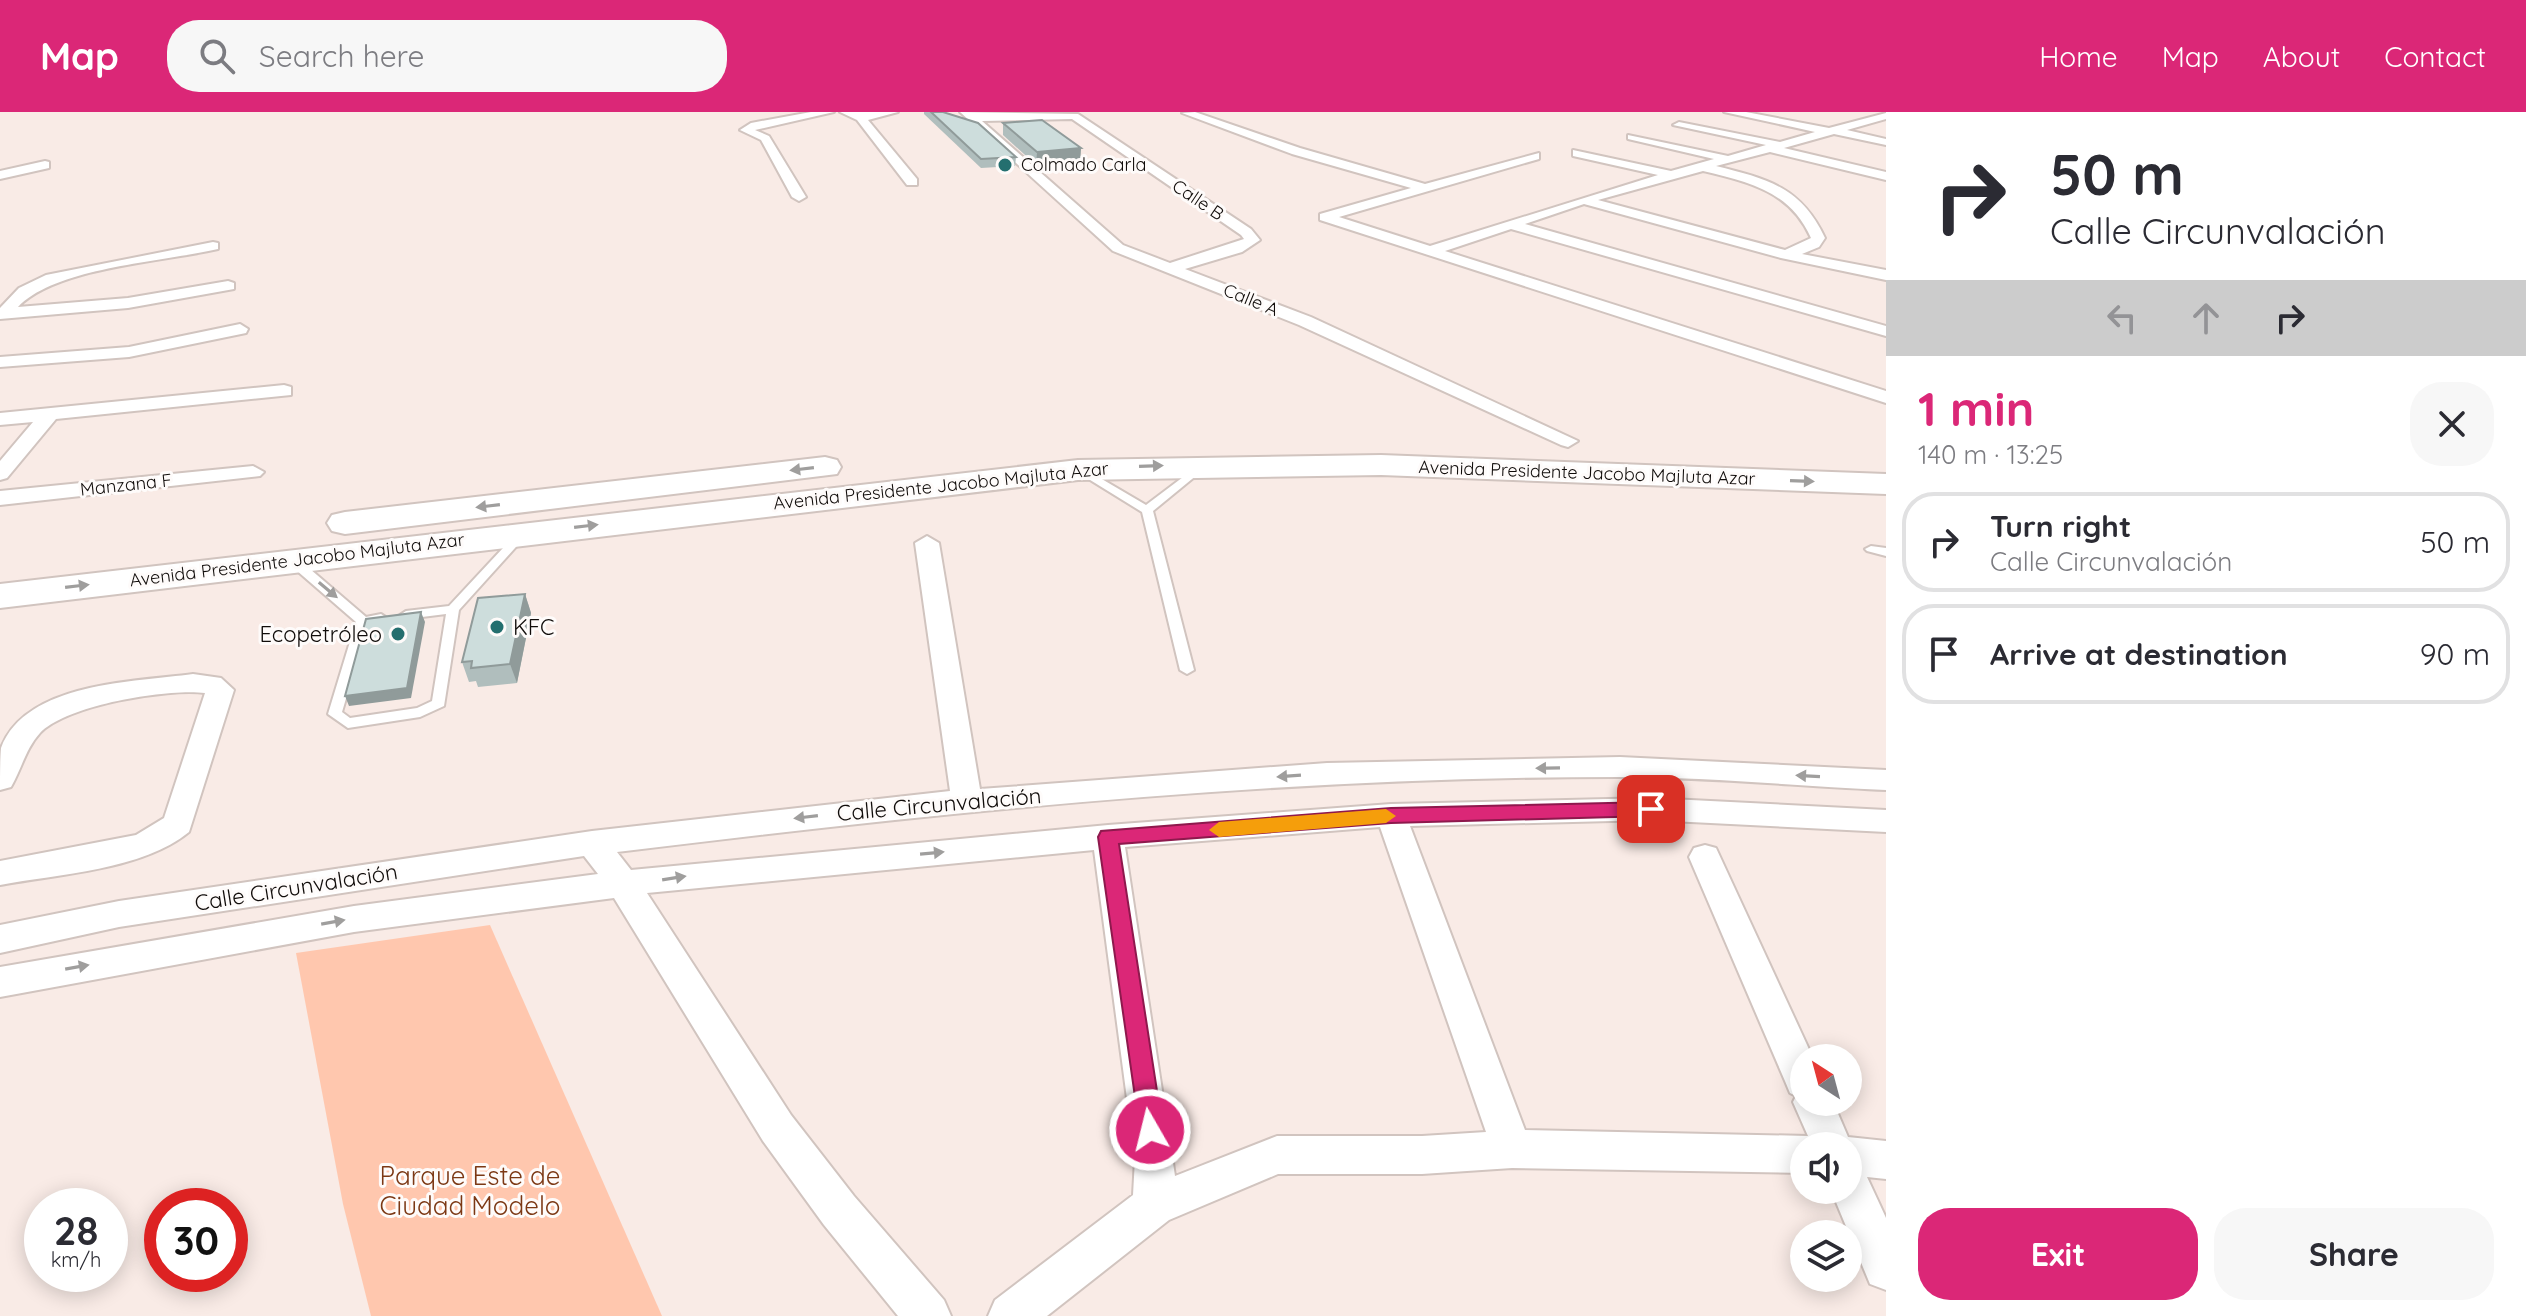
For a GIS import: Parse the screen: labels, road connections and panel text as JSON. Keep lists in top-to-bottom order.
{
  "streets": {
    "main road": ["Avenida Presidente Jacobo Majluta Azar"],
    "street": [
      "Calle B",
      "Calle A",
      "Manzana F",
      "Calle Circunvalación"
    ]
  },
  "crossings": [
    ["Calle B", "Calle A"],
    ["Calle A", "Avenida Presidente Jacobo Majluta Azar"]
  ],
  "parks": ["Parque Este de Ciudad Modelo"],
  "places": ["Colmado Carla", "KFC", "Ecopetróleo"],
  "north": "top left",
  "page": {
    "header": "Map",
    "search": "Search here",
    "nav": [
      "Home",
      "Map",
      "About",
      "Contact"
    ],
    "turn": ["50 m", "Calle Circunvalación"],
    "heading": ["1 min", "140 m · 13:25"],
    "list": [
      {
        "name": "Turn right",
        "note": "Calle Circunvalación",
        "value": "50 m"
      },
      {
        "name": "Arrive at destination",
        "value": "90 m"
      }
    ],
    "speed": "28 km/h",
    "limit": "30",
    "buttons": ["Exit", "Share"]
  }
}
